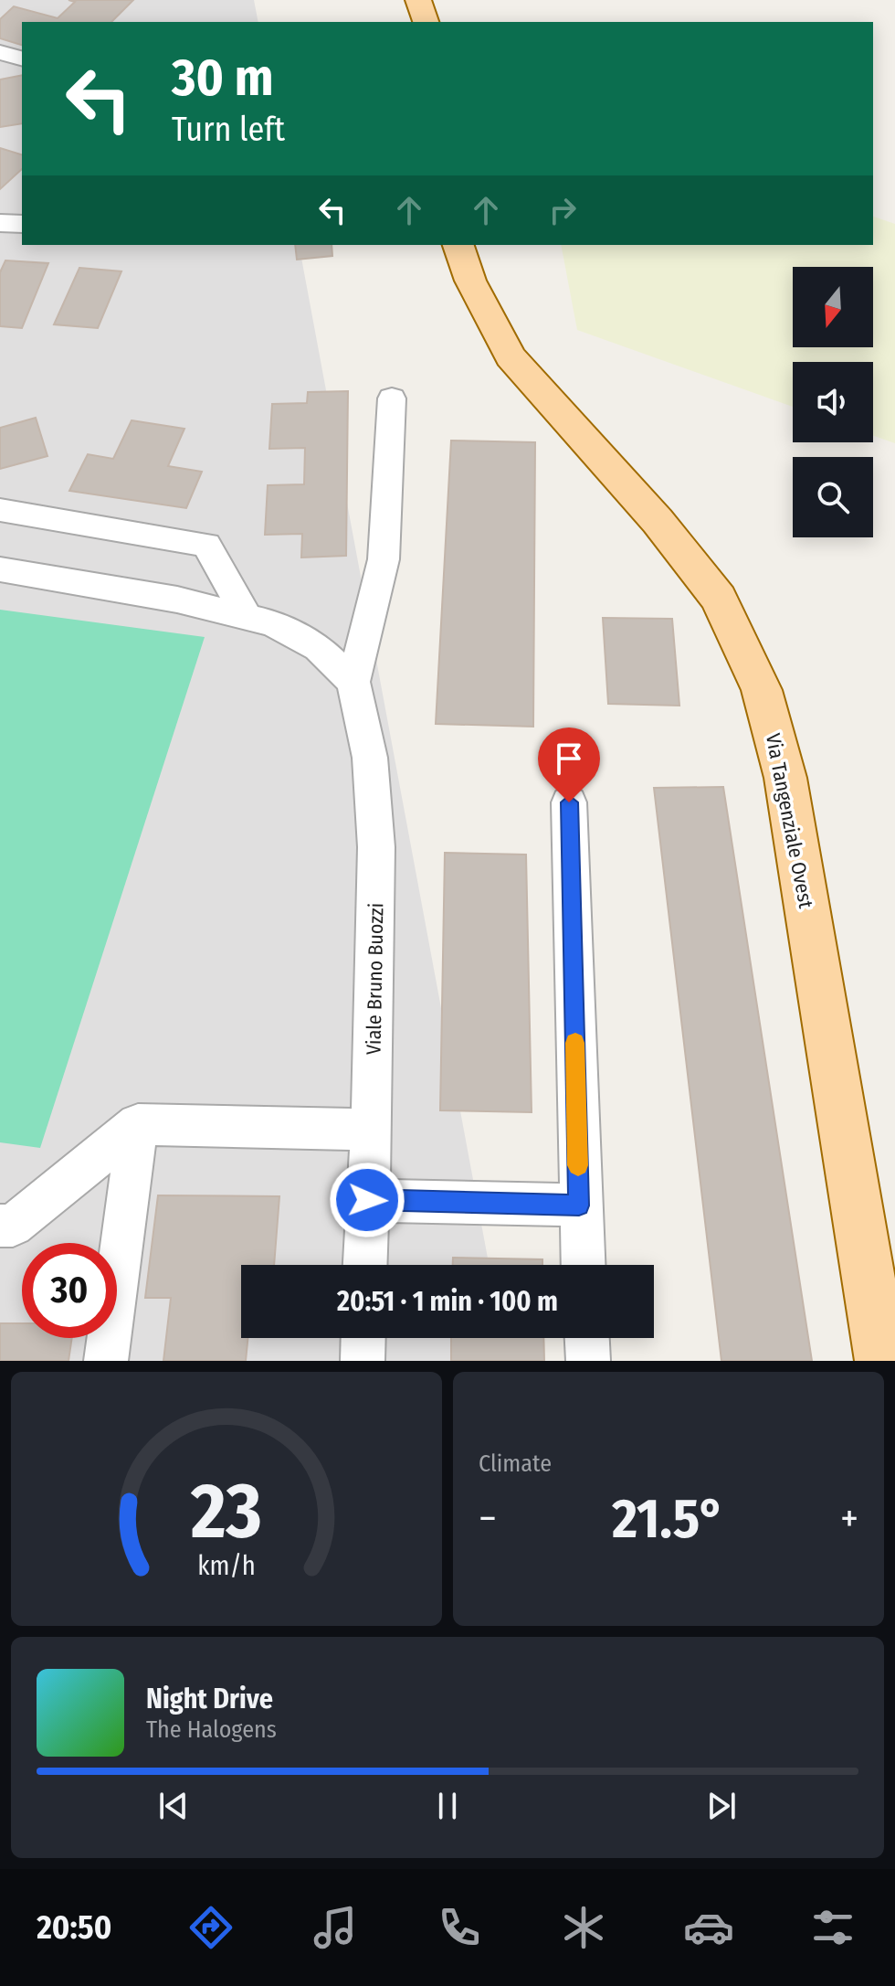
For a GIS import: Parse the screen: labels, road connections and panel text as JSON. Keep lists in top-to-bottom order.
{
  "streets": {
    "main road": ["Via Tangenziale Ovest"],
    "street": ["Viale Bruno Buozzi"]
  },
  "north": "bottom",
  "page": {
    "turn": ["30 m", "Turn left"],
    "limit": "30",
    "trip": "20:51 · 1 min · 100 m",
    "tile": "Climate",
    "heat": ["−", "21.5°", "+"],
    "song": ["Night Drive", "The Halogens"],
    "tabs": "20:50",
    "gauge": ["23", "km/h"]
  }
}
